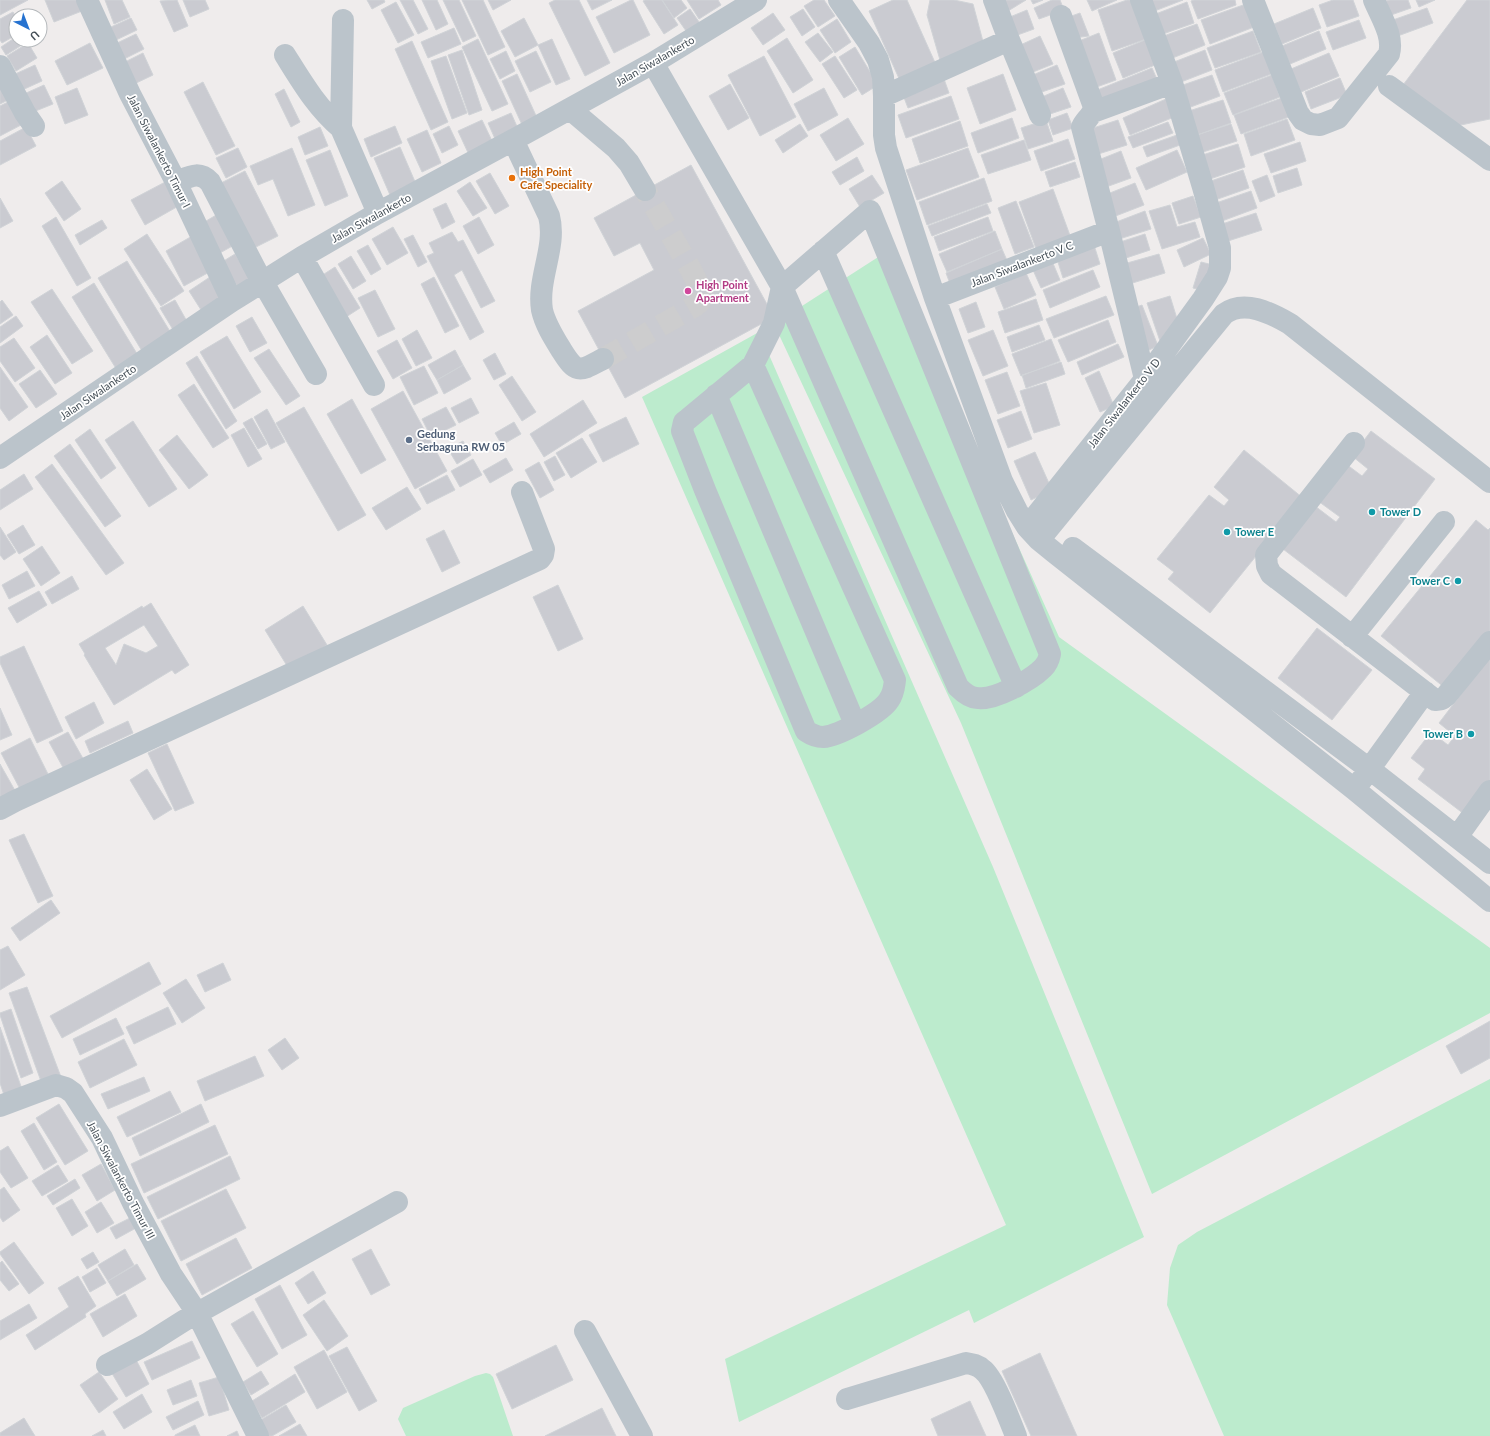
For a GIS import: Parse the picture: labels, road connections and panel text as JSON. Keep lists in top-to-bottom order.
{
  "streets": {
    "street": [
      "Jalan Siwalankerto",
      "Jalan Siwalankerto Timur I",
      "Jalan Siwalankerto V C",
      "Jalan Siwalankerto V D",
      "Jalan Siwalankerto Timur III"
    ]
  },
  "crossings": [
    ["Jalan Siwalankerto", "Jalan Siwalankerto Timur I"]
  ],
  "places": [
    "High Point Cafe Speciality",
    "High Point Apartment",
    "Gedung Serbaguna RW 05",
    "Tower D",
    "Tower E",
    "Tower C",
    "Tower B"
  ],
  "north": "bottom right"
}
